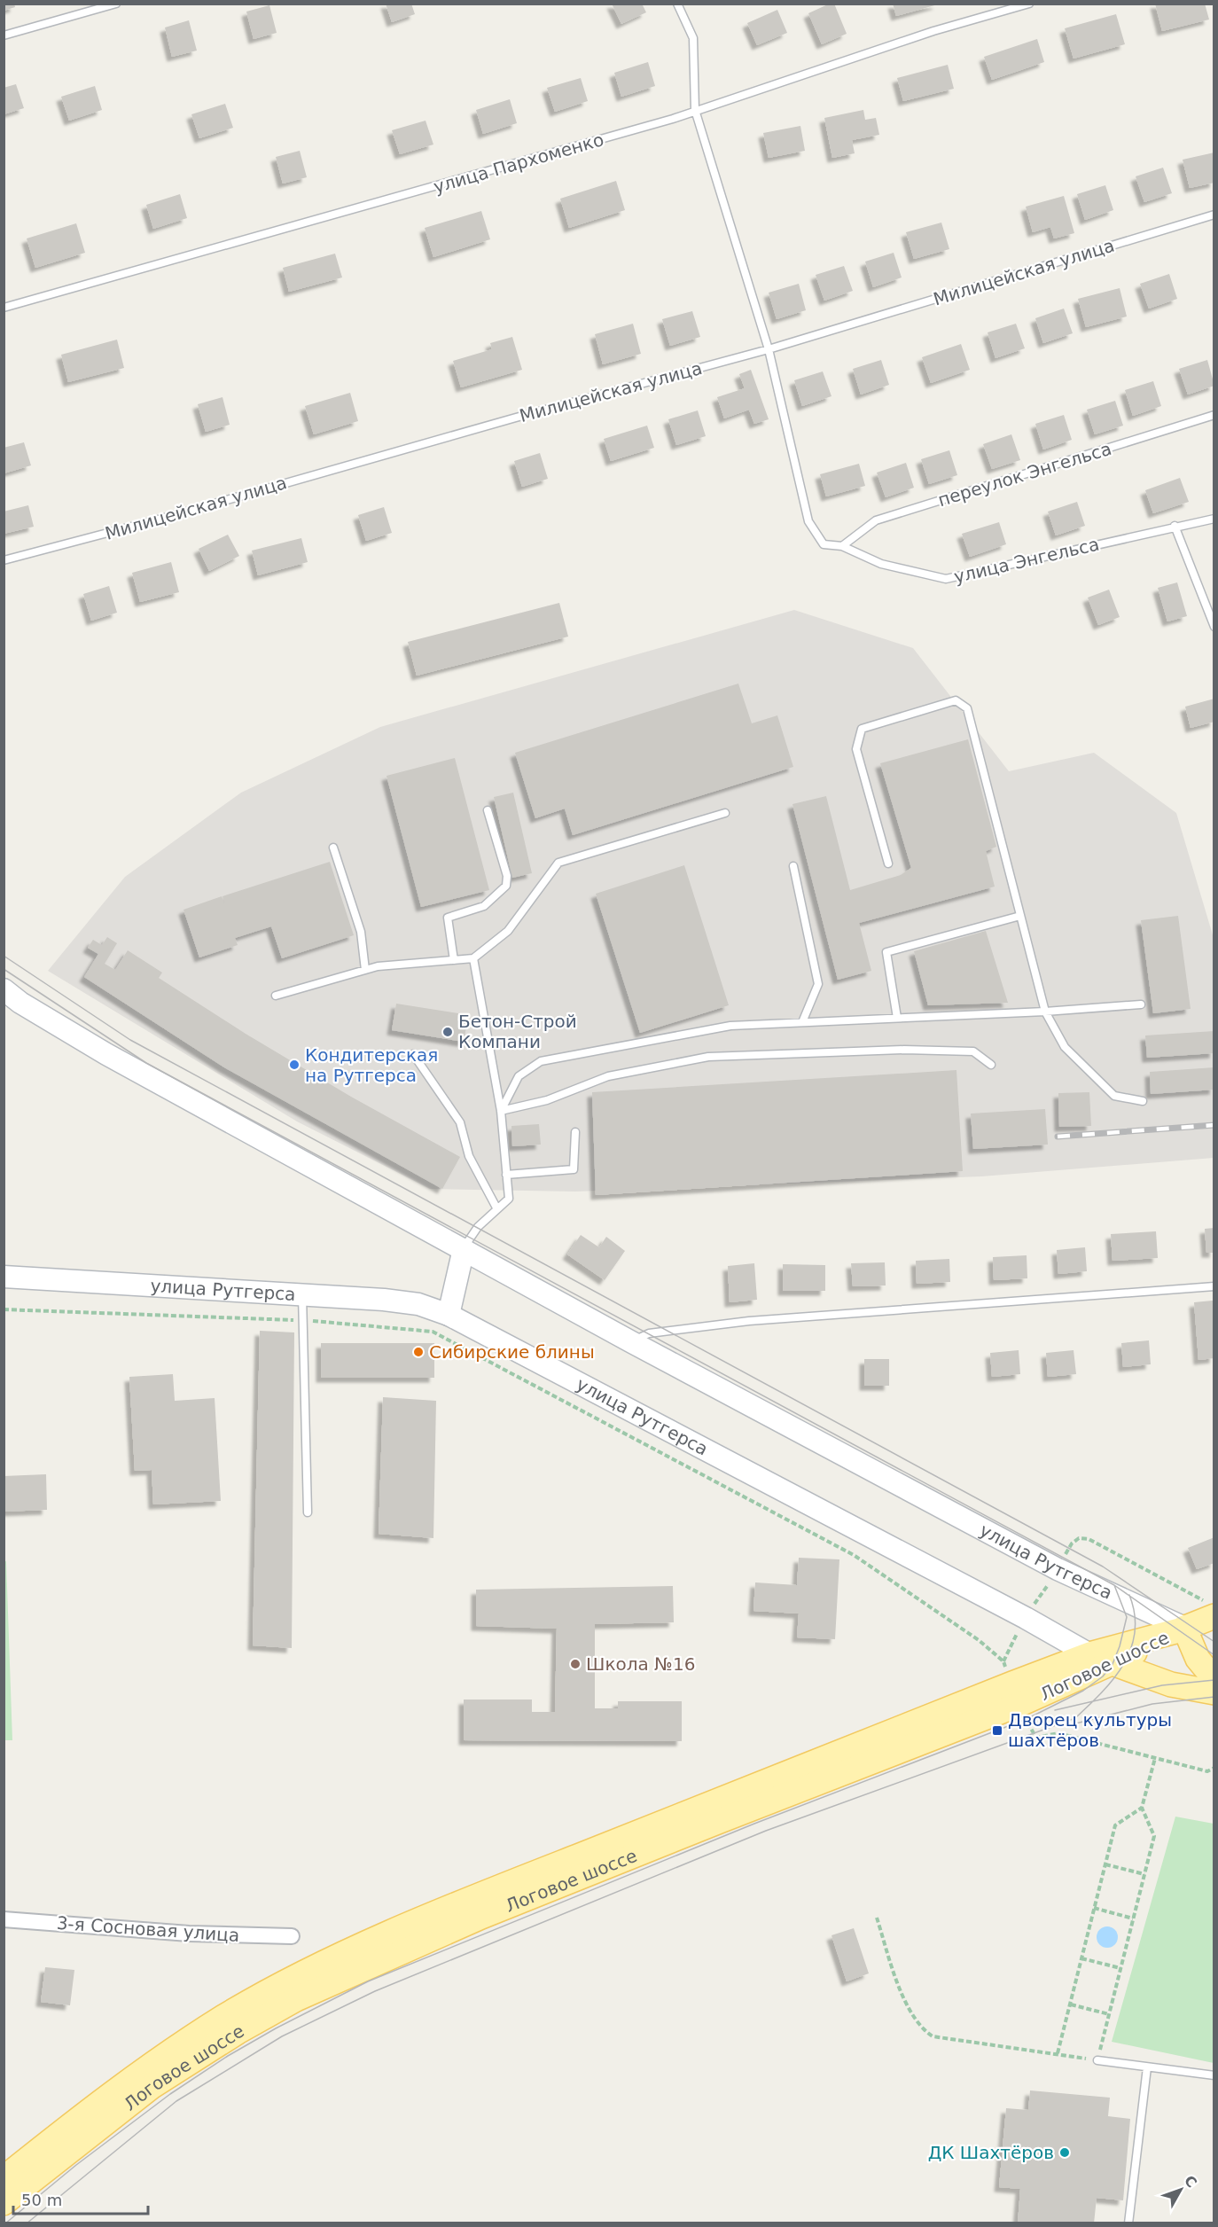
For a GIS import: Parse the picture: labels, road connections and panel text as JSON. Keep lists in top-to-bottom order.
{
  "streets": {
    "main road": ["улица Рутгерса", "Логовое шоссе"],
    "street": ["3-я Сосновая улица"],
    "lane": [
      "улица Пархоменко",
      "Милицейская улица",
      "переулок Энгельса",
      "улица Энгельса"
    ]
  },
  "crossings": [
    ["Милицейская улица", "улица Энгельса"],
    ["переулок Энгельса", "улица Энгельса"],
    ["улица Рутгерса", "Логовое шоссе"]
  ],
  "places": {
    "other": [
      "Бетон-Строй Компани",
      "Кондитерская на Рутгерса",
      "Сибирские блины",
      "Школа №16",
      "ДК Шахтёров"
    ],
    "transit": ["Дворец культуры шахтёров"]
  },
  "scale_bar": "50 m",
  "north": "top right"
}
